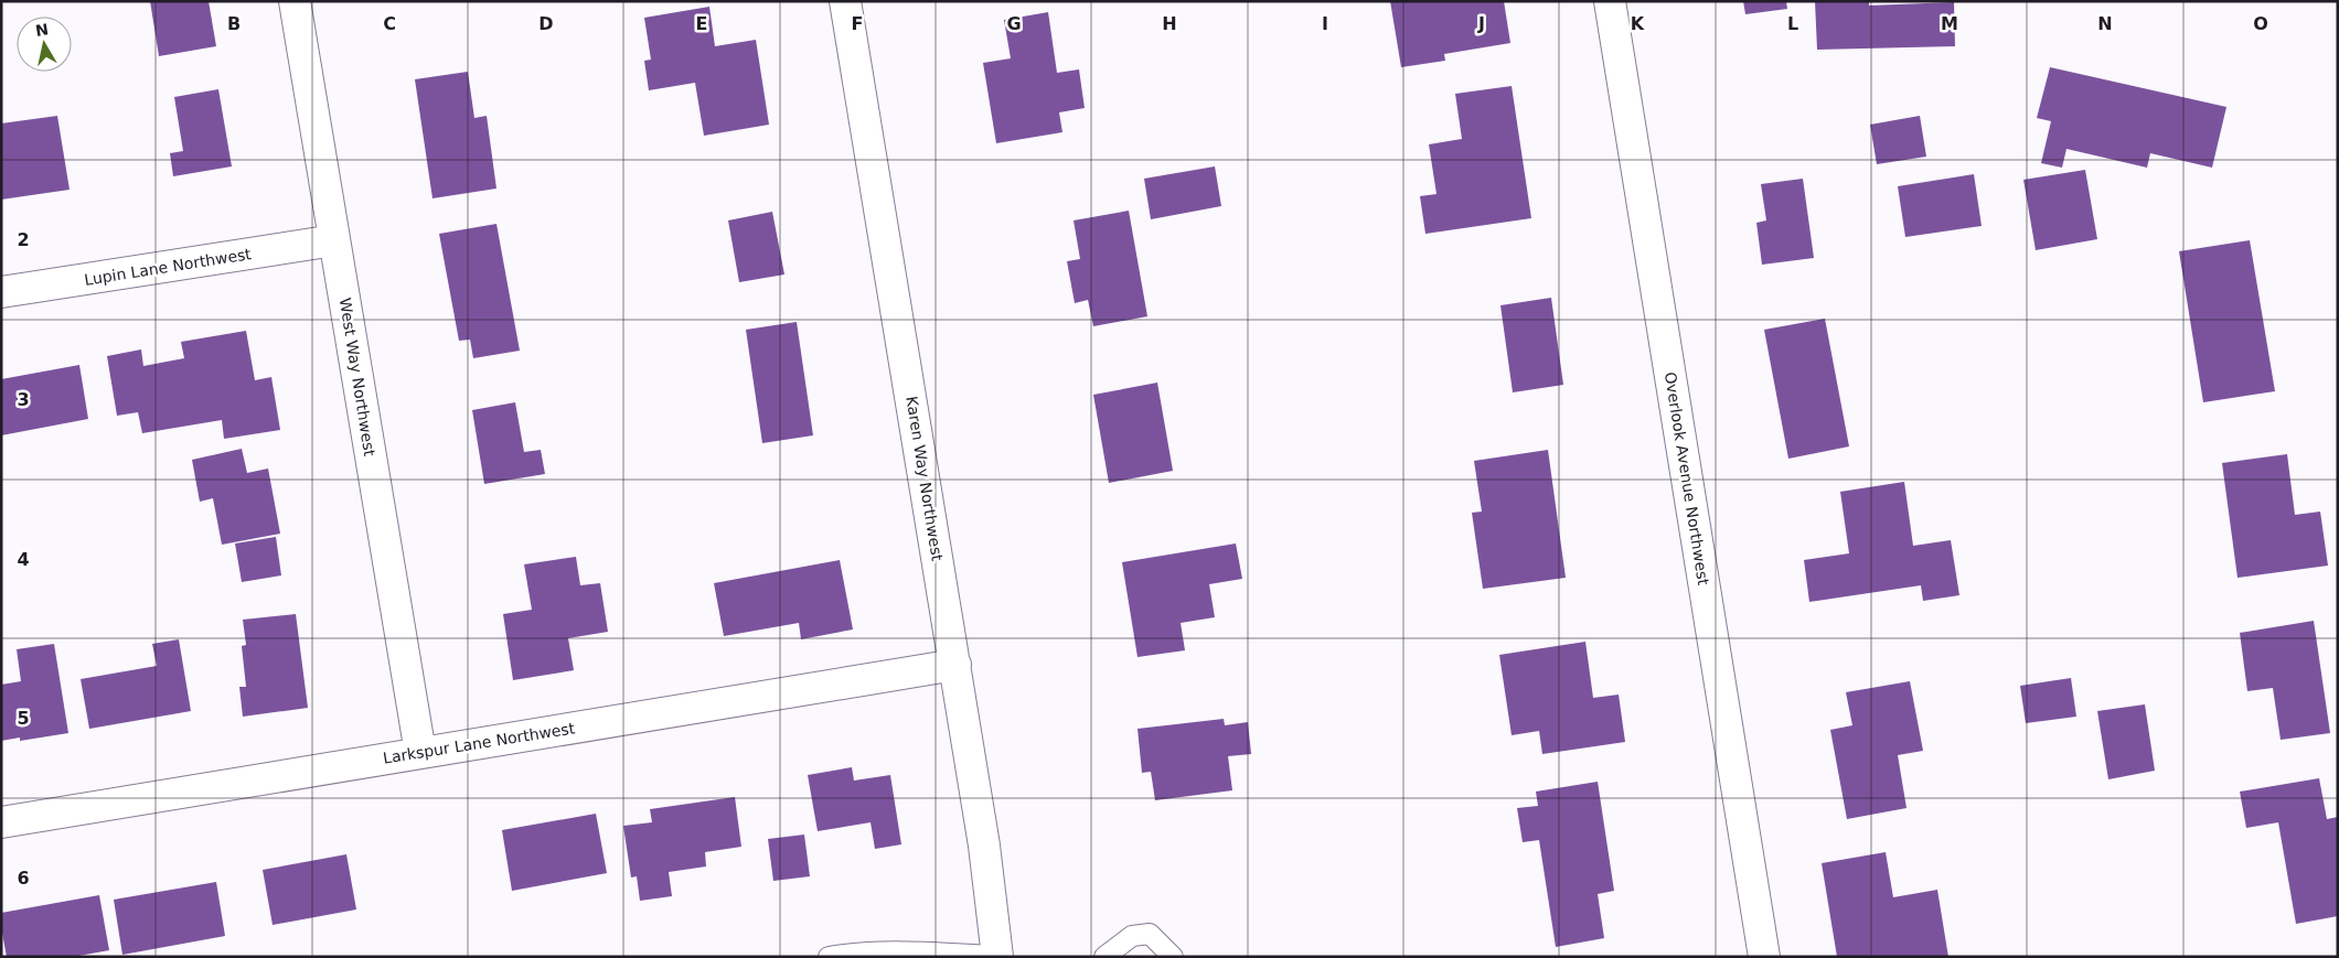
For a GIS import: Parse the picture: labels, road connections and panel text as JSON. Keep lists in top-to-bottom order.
{
  "streets": {
    "street": [
      "Lupin Lane Northwest",
      "West Way Northwest",
      "Karen Way Northwest",
      "Overlook Avenue Northwest",
      "Larkspur Lane Northwest"
    ]
  },
  "crossings": [
    ["Lupin Lane Northwest", "West Way Northwest"],
    ["West Way Northwest", "Larkspur Lane Northwest"],
    ["Karen Way Northwest", "Larkspur Lane Northwest"]
  ],
  "north": "top",
  "grid": {
    "columns": [
      "B",
      "C",
      "D",
      "E",
      "F",
      "G",
      "H",
      "I",
      "J",
      "K",
      "L",
      "M",
      "N",
      "O"
    ],
    "rows": [
      "2",
      "3",
      "4",
      "5",
      "6"
    ]
  }
}
